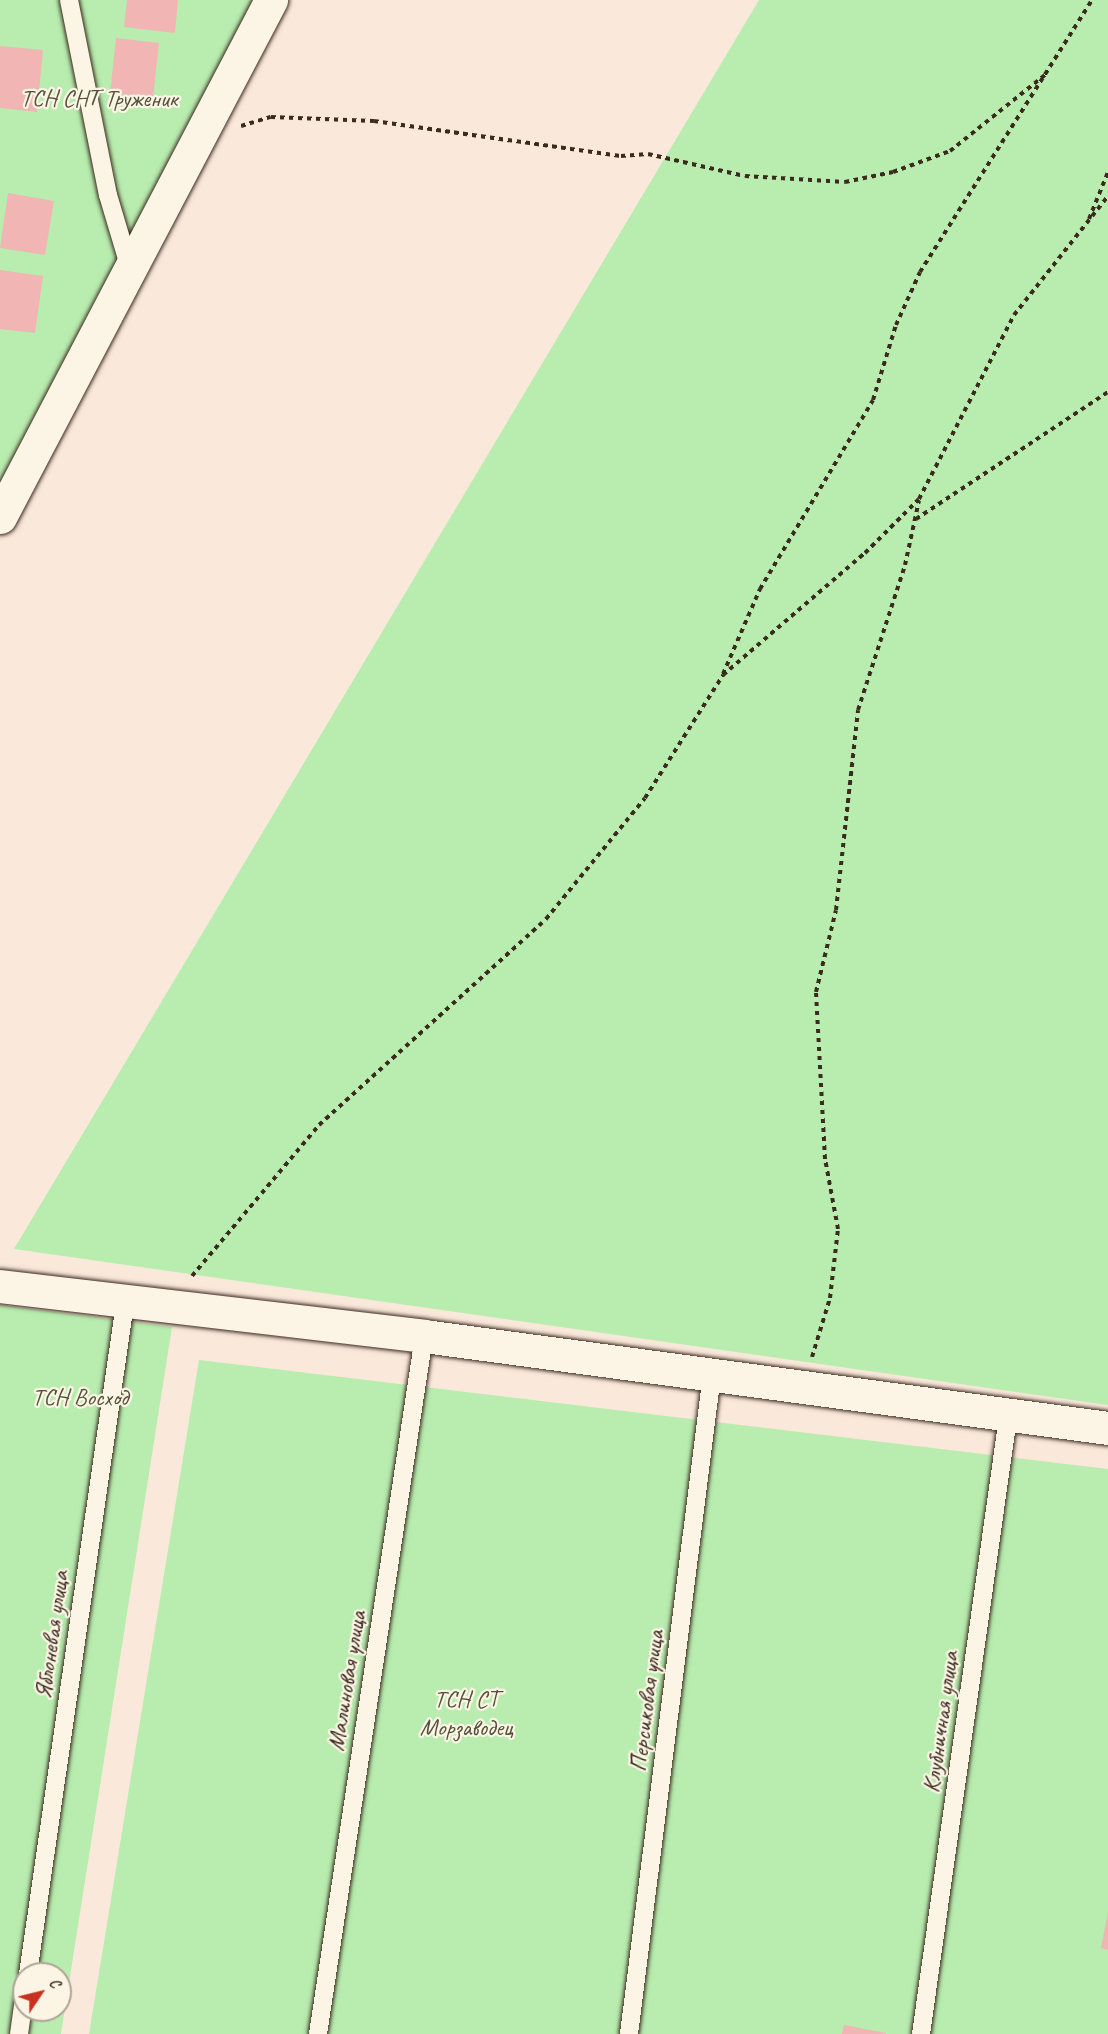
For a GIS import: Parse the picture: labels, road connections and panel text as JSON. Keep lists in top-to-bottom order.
{
  "streets": {
    "lane": [
      "Яблоневая улица",
      "Малиновая улица",
      "Персиковая улица",
      "Клубничная улица"
    ]
  },
  "parks": ["ТСН СНТ Труженик", "ТСН Восход", "ТСН СТ Морзаводец"],
  "north": "top right"
}
